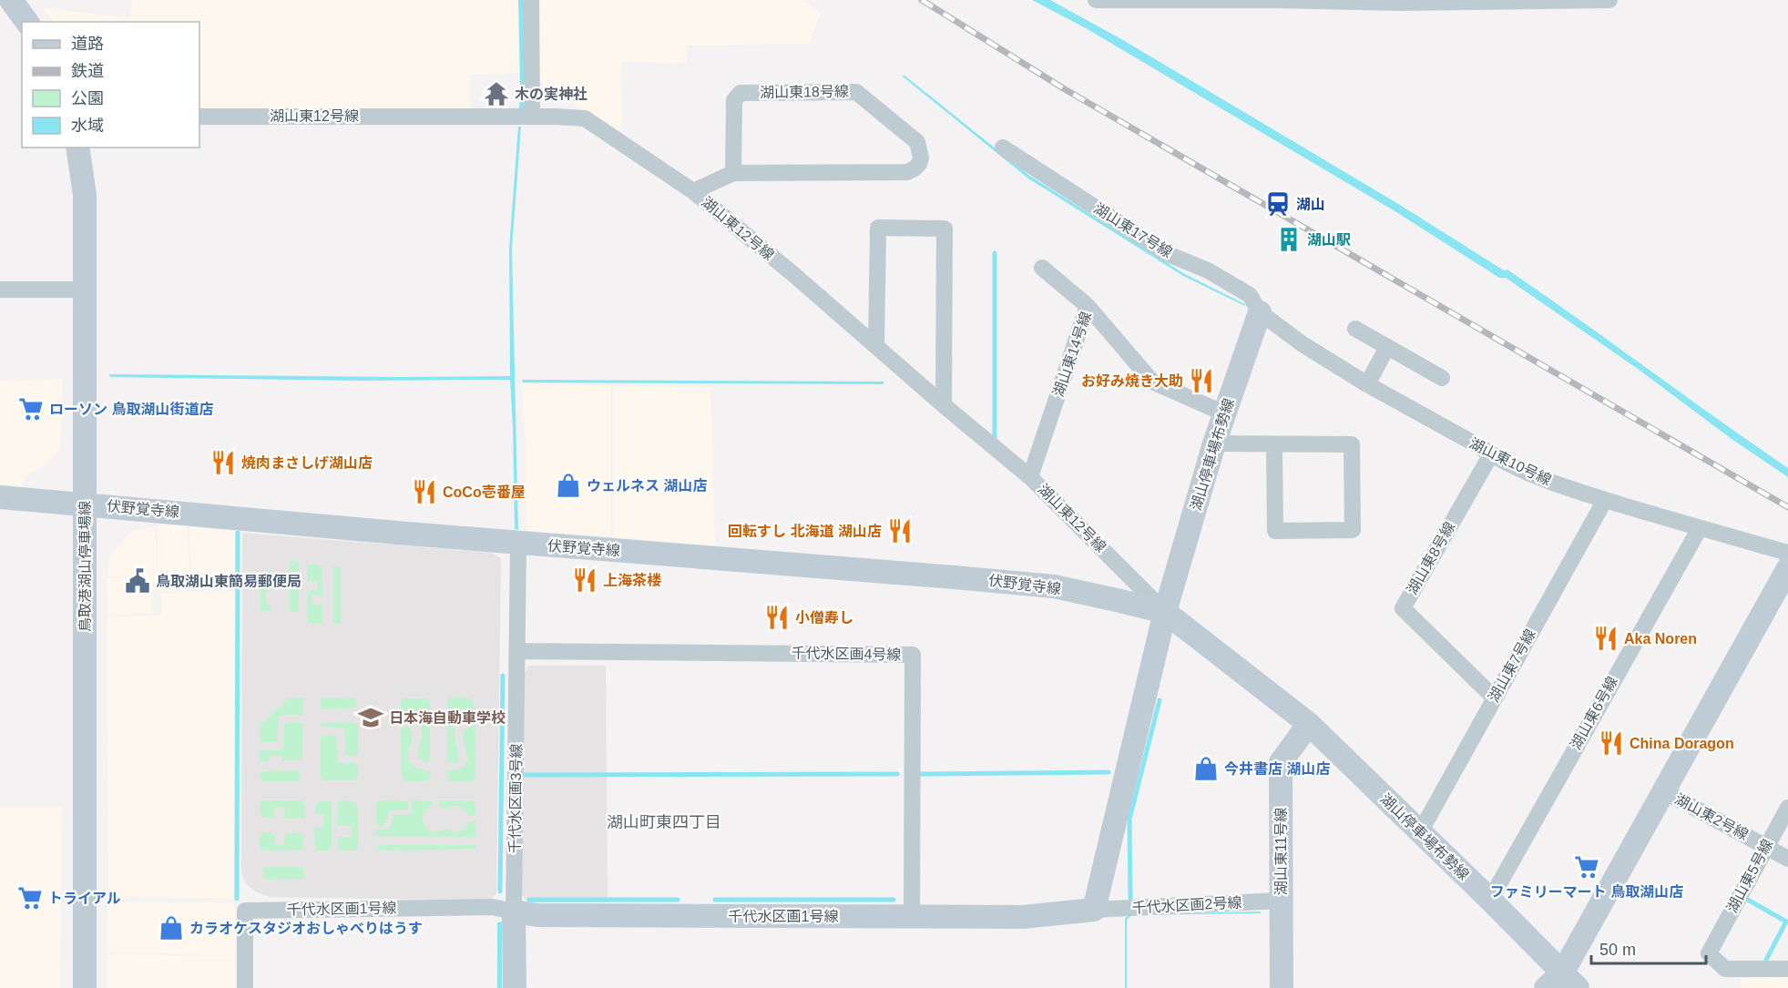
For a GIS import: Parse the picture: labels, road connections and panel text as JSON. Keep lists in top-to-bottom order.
{
  "streets": {
    "main road": [
      "湖山停車場布勢線",
      "伏野覚寺線",
      "鳥取港湖山停車場線",
      "千代水区画3号線",
      "湖山東11号線",
      "千代水区画1号線"
    ],
    "street": [
      "湖山東18号線",
      "湖山東12号線",
      "湖山東17号線",
      "湖山東14号線",
      "湖山東10号線",
      "湖山東8号線",
      "千代水区画4号線",
      "湖山東7号線",
      "湖山東6号線",
      "湖山東2号線",
      "湖山東5号線",
      "千代水区画2号線"
    ]
  },
  "crossings": [
    ["湖山東18号線", "湖山東12号線"],
    ["湖山東12号線", "湖山東14号線"],
    ["湖山東12号線", "湖山停車場布勢線"],
    ["湖山東12号線", "伏野覚寺線"],
    ["湖山東17号線", "湖山停車場布勢線"],
    ["湖山東17号線", "湖山東10号線"],
    ["湖山東14号線", "湖山停車場布勢線"],
    ["湖山停車場布勢線", "湖山東10号線"],
    ["湖山停車場布勢線", "伏野覚寺線"],
    ["湖山停車場布勢線", "湖山東7号線"],
    ["湖山停車場布勢線", "湖山東6号線"],
    ["湖山停車場布勢線", "湖山東2号線"],
    ["湖山停車場布勢線", "湖山東11号線"],
    ["湖山東10号線", "湖山東8号線"],
    ["湖山東10号線", "湖山東7号線"],
    ["湖山東10号線", "湖山東6号線"],
    ["伏野覚寺線", "鳥取港湖山停車場線"],
    ["伏野覚寺線", "千代水区画3号線"],
    ["湖山東8号線", "湖山東7号線"],
    ["千代水区画4号線", "千代水区画3号線"],
    ["千代水区画4号線", "千代水区画1号線"],
    ["千代水区画3号線", "千代水区画1号線"],
    ["湖山東2号線", "湖山東5号線"],
    ["湖山東11号線", "千代水区画2号線"],
    ["千代水区画2号線", "千代水区画1号線"]
  ],
  "districts": ["湖山町東四丁目"],
  "places": {
    "temple": ["木の実神社"],
    "station": ["湖山"],
    "building": ["湖山駅"],
    "restaurant": [
      "お好み焼き大助",
      "焼肉まさしげ湖山店",
      "CoCo壱番屋",
      "回転すし 北海道 湖山店",
      "上海茶楼",
      "小僧寿し",
      "Aka Noren",
      "China Doragon"
    ],
    "supermarket": ["ローソン 鳥取湖山街道店", "ファミリーマート 鳥取湖山店", "トライアル"],
    "shop": ["ウェルネス 湖山店", "今井書店 湖山店", "カラオケスタジオおしゃべりはうす"],
    "public building": ["鳥取湖山東簡易郵便局"],
    "school or university": ["日本海自動車学校"]
  },
  "legend": [
    "道路",
    "鉄道",
    "公園",
    "水域"
  ],
  "scale_bar": "50 m"
}
